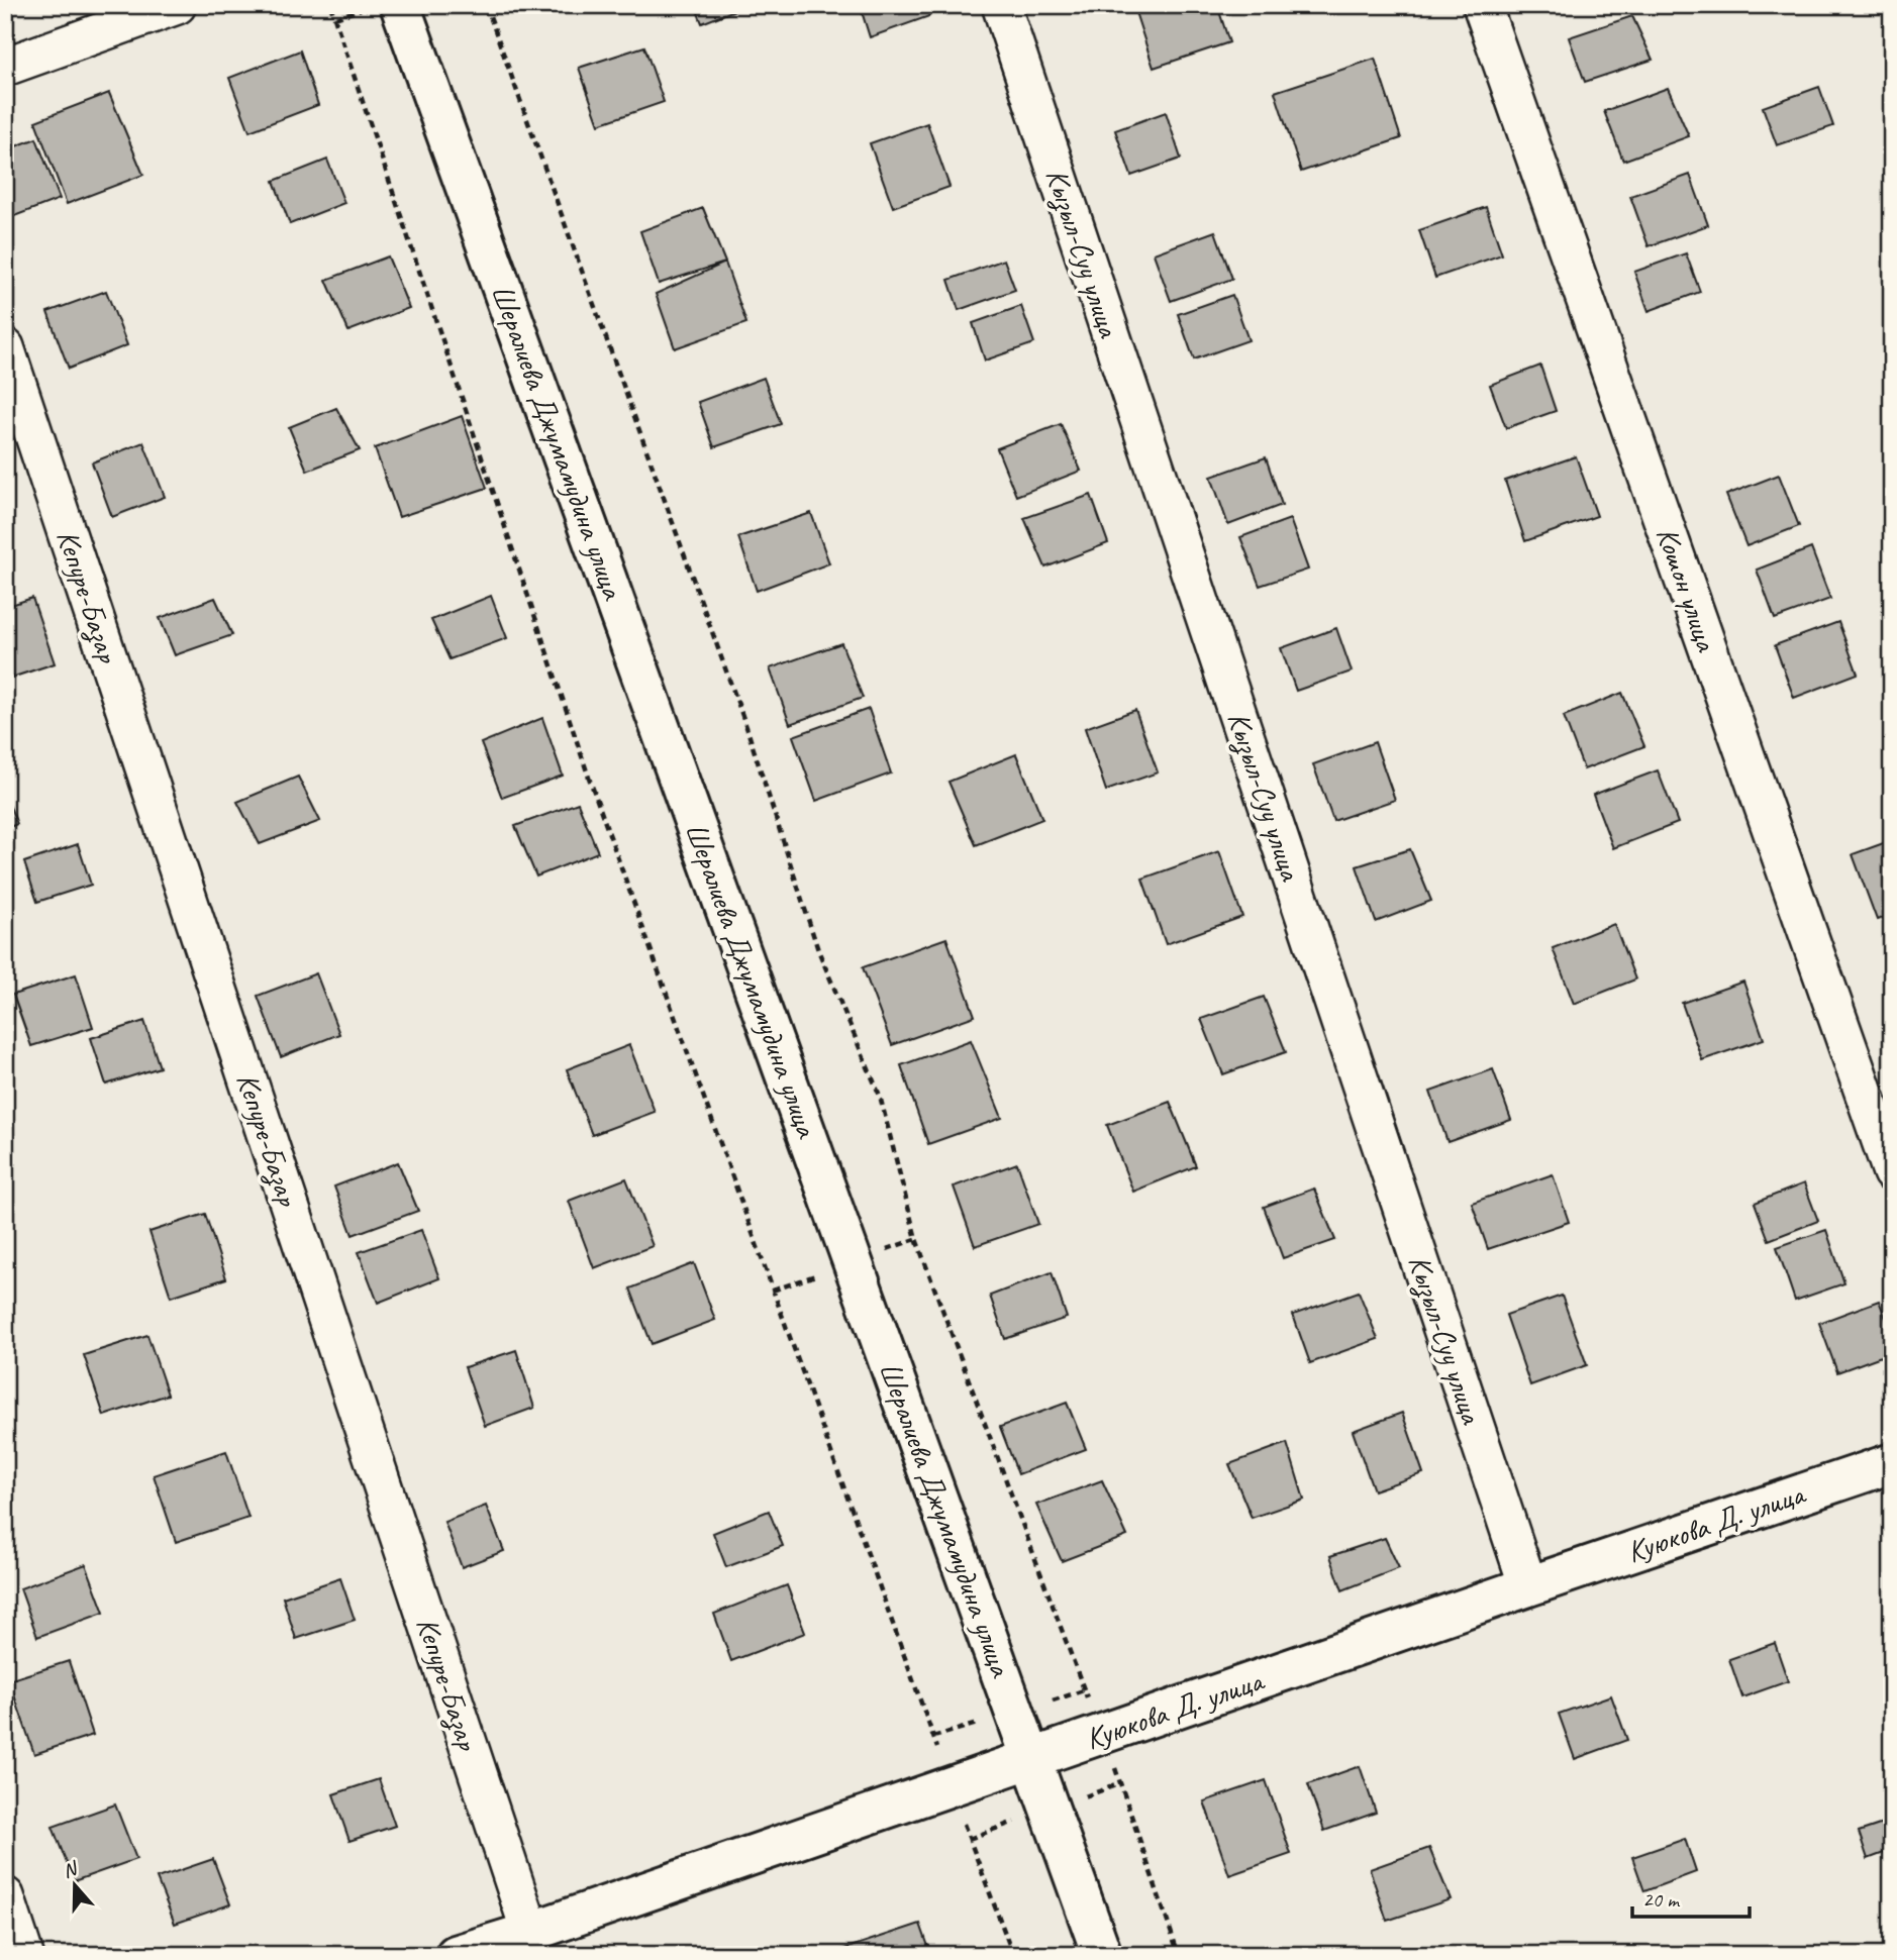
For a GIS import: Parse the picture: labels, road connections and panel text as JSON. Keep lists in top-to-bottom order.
{
  "streets": {
    "street": [
      "Кызыл-Суу улица",
      "Шералиева Джумамудина улица",
      "Кошон улица",
      "Кепуре-Базар",
      "Куюкова Д. улица"
    ]
  },
  "crossings": [
    ["Кызыл-Суу улица", "Куюкова Д. улица"],
    ["Шералиева Джумамудина улица", "Куюкова Д. улица"],
    ["Кепуре-Базар", "Куюкова Д. улица"]
  ],
  "scale_bar": "20 m",
  "north": "top"
}
